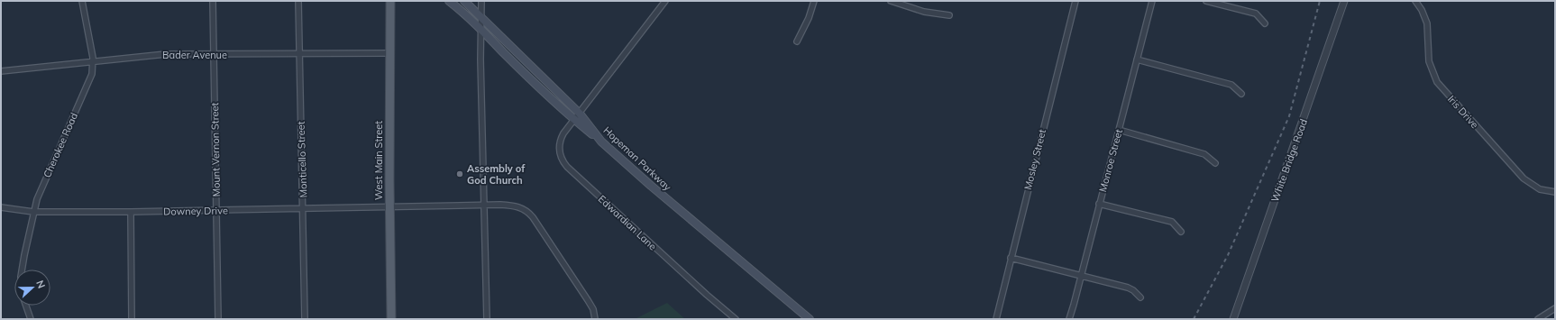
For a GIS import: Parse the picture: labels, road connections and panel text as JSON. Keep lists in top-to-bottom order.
{
  "streets": {
    "main road": ["Hopeman Parkway", "West Main Street"],
    "street": [
      "Bader Avenue",
      "Iris Drive",
      "Cherokee Road",
      "Mount Vernon Street",
      "Monticello Street",
      "Mosley Street",
      "Monroe Street",
      "White Bridge Road",
      "Downey Drive",
      "Edwardian Lane"
    ]
  },
  "crossings": [
    ["Bader Avenue", "Cherokee Road"],
    ["Bader Avenue", "Mount Vernon Street"],
    ["Bader Avenue", "Monticello Street"],
    ["Bader Avenue", "West Main Street"],
    ["Cherokee Road", "Downey Drive"],
    ["Mount Vernon Street", "Downey Drive"],
    ["Hopeman Parkway", "Edwardian Lane"],
    ["Monticello Street", "Downey Drive"],
    ["West Main Street", "Downey Drive"]
  ],
  "places": ["Assembly of God Church"],
  "north": "right"
}
